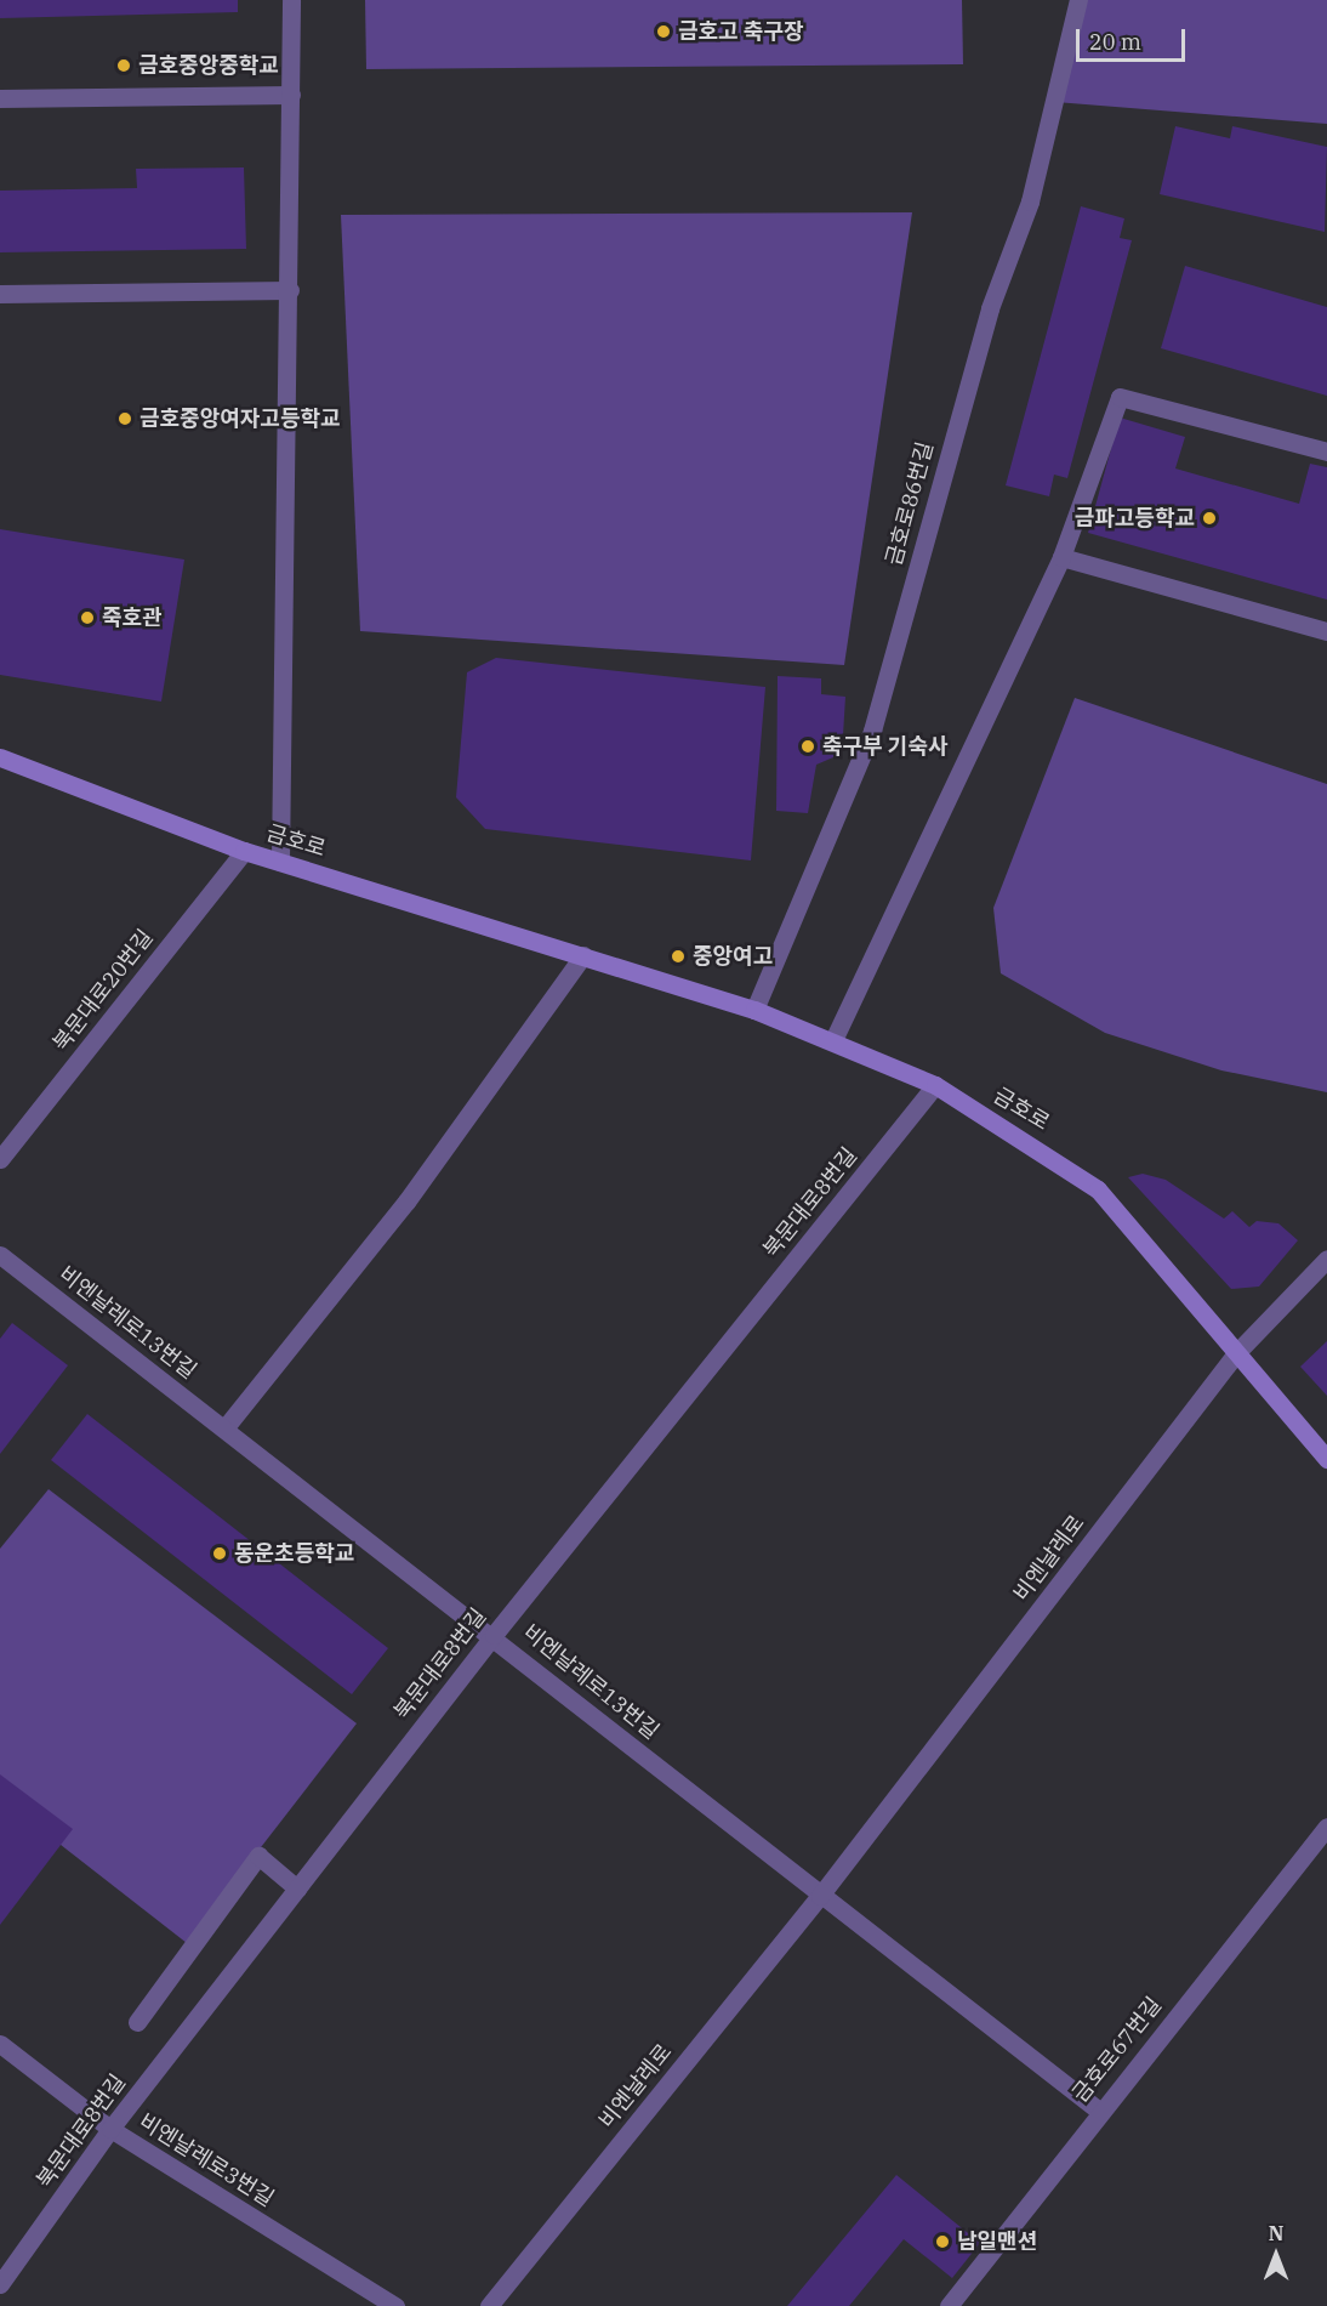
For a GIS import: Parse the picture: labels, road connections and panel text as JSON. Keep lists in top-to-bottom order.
{
  "streets": {
    "street": [
      "금호로86번길",
      "금호로",
      "북문대로20번길",
      "북문대로8번길",
      "비엔날레로13번길",
      "비엔날레로",
      "금호로67번길",
      "비엔날레로3번길"
    ]
  },
  "crossings": [
    ["금호로86번길", "금호로"],
    ["금호로", "북문대로20번길"],
    ["금호로", "북문대로8번길"],
    ["금호로", "비엔날레로"],
    ["북문대로8번길", "비엔날레로13번길"],
    ["북문대로8번길", "비엔날레로3번길"],
    ["비엔날레로13번길", "비엔날레로"]
  ],
  "places": [
    "금호고 축구장",
    "금호중앙중학교",
    "금호중앙여자고등학교",
    "금파고등학교",
    "죽호관",
    "축구부 기숙사",
    "중앙여고",
    "동운초등학교",
    "남일맨션"
  ],
  "scale_bar": "20 m",
  "north": "top"
}
